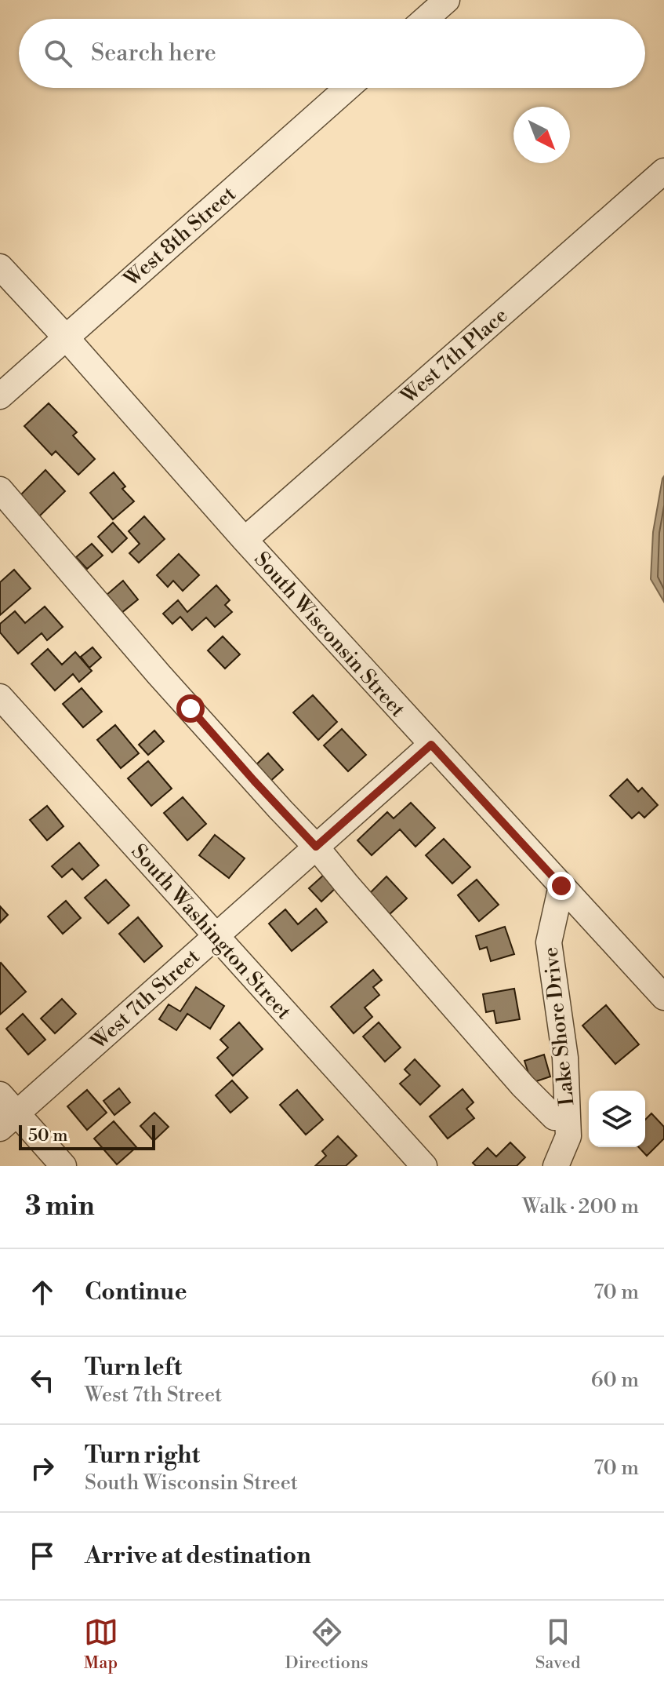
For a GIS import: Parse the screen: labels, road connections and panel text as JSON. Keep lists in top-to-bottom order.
{
  "streets": {
    "street": [
      "West 8th Street",
      "West 7th Place",
      "South Wisconsin Street",
      "South Washington Street",
      "West 7th Street",
      "Lake Shore Drive"
    ]
  },
  "crossings": [
    ["West 8th Street", "South Wisconsin Street"],
    ["West 7th Place", "South Wisconsin Street"],
    ["South Wisconsin Street", "West 7th Street"],
    ["South Wisconsin Street", "Lake Shore Drive"],
    ["South Washington Street", "West 7th Street"]
  ],
  "scale_bar": "50 m",
  "north": "bottom right",
  "page": {
    "search": "Search here",
    "scale": "50 m",
    "heading": ["3 min", "Walk · 200 m"],
    "list": [
      ["Continue", "70 m"],
      ["Turn left", "West 7th Street", "60 m"],
      ["Turn right", "South Wisconsin Street", "70 m"],
      "Arrive at destination"
    ],
    "nav": ["Map", "Directions", "Saved"]
  }
}
